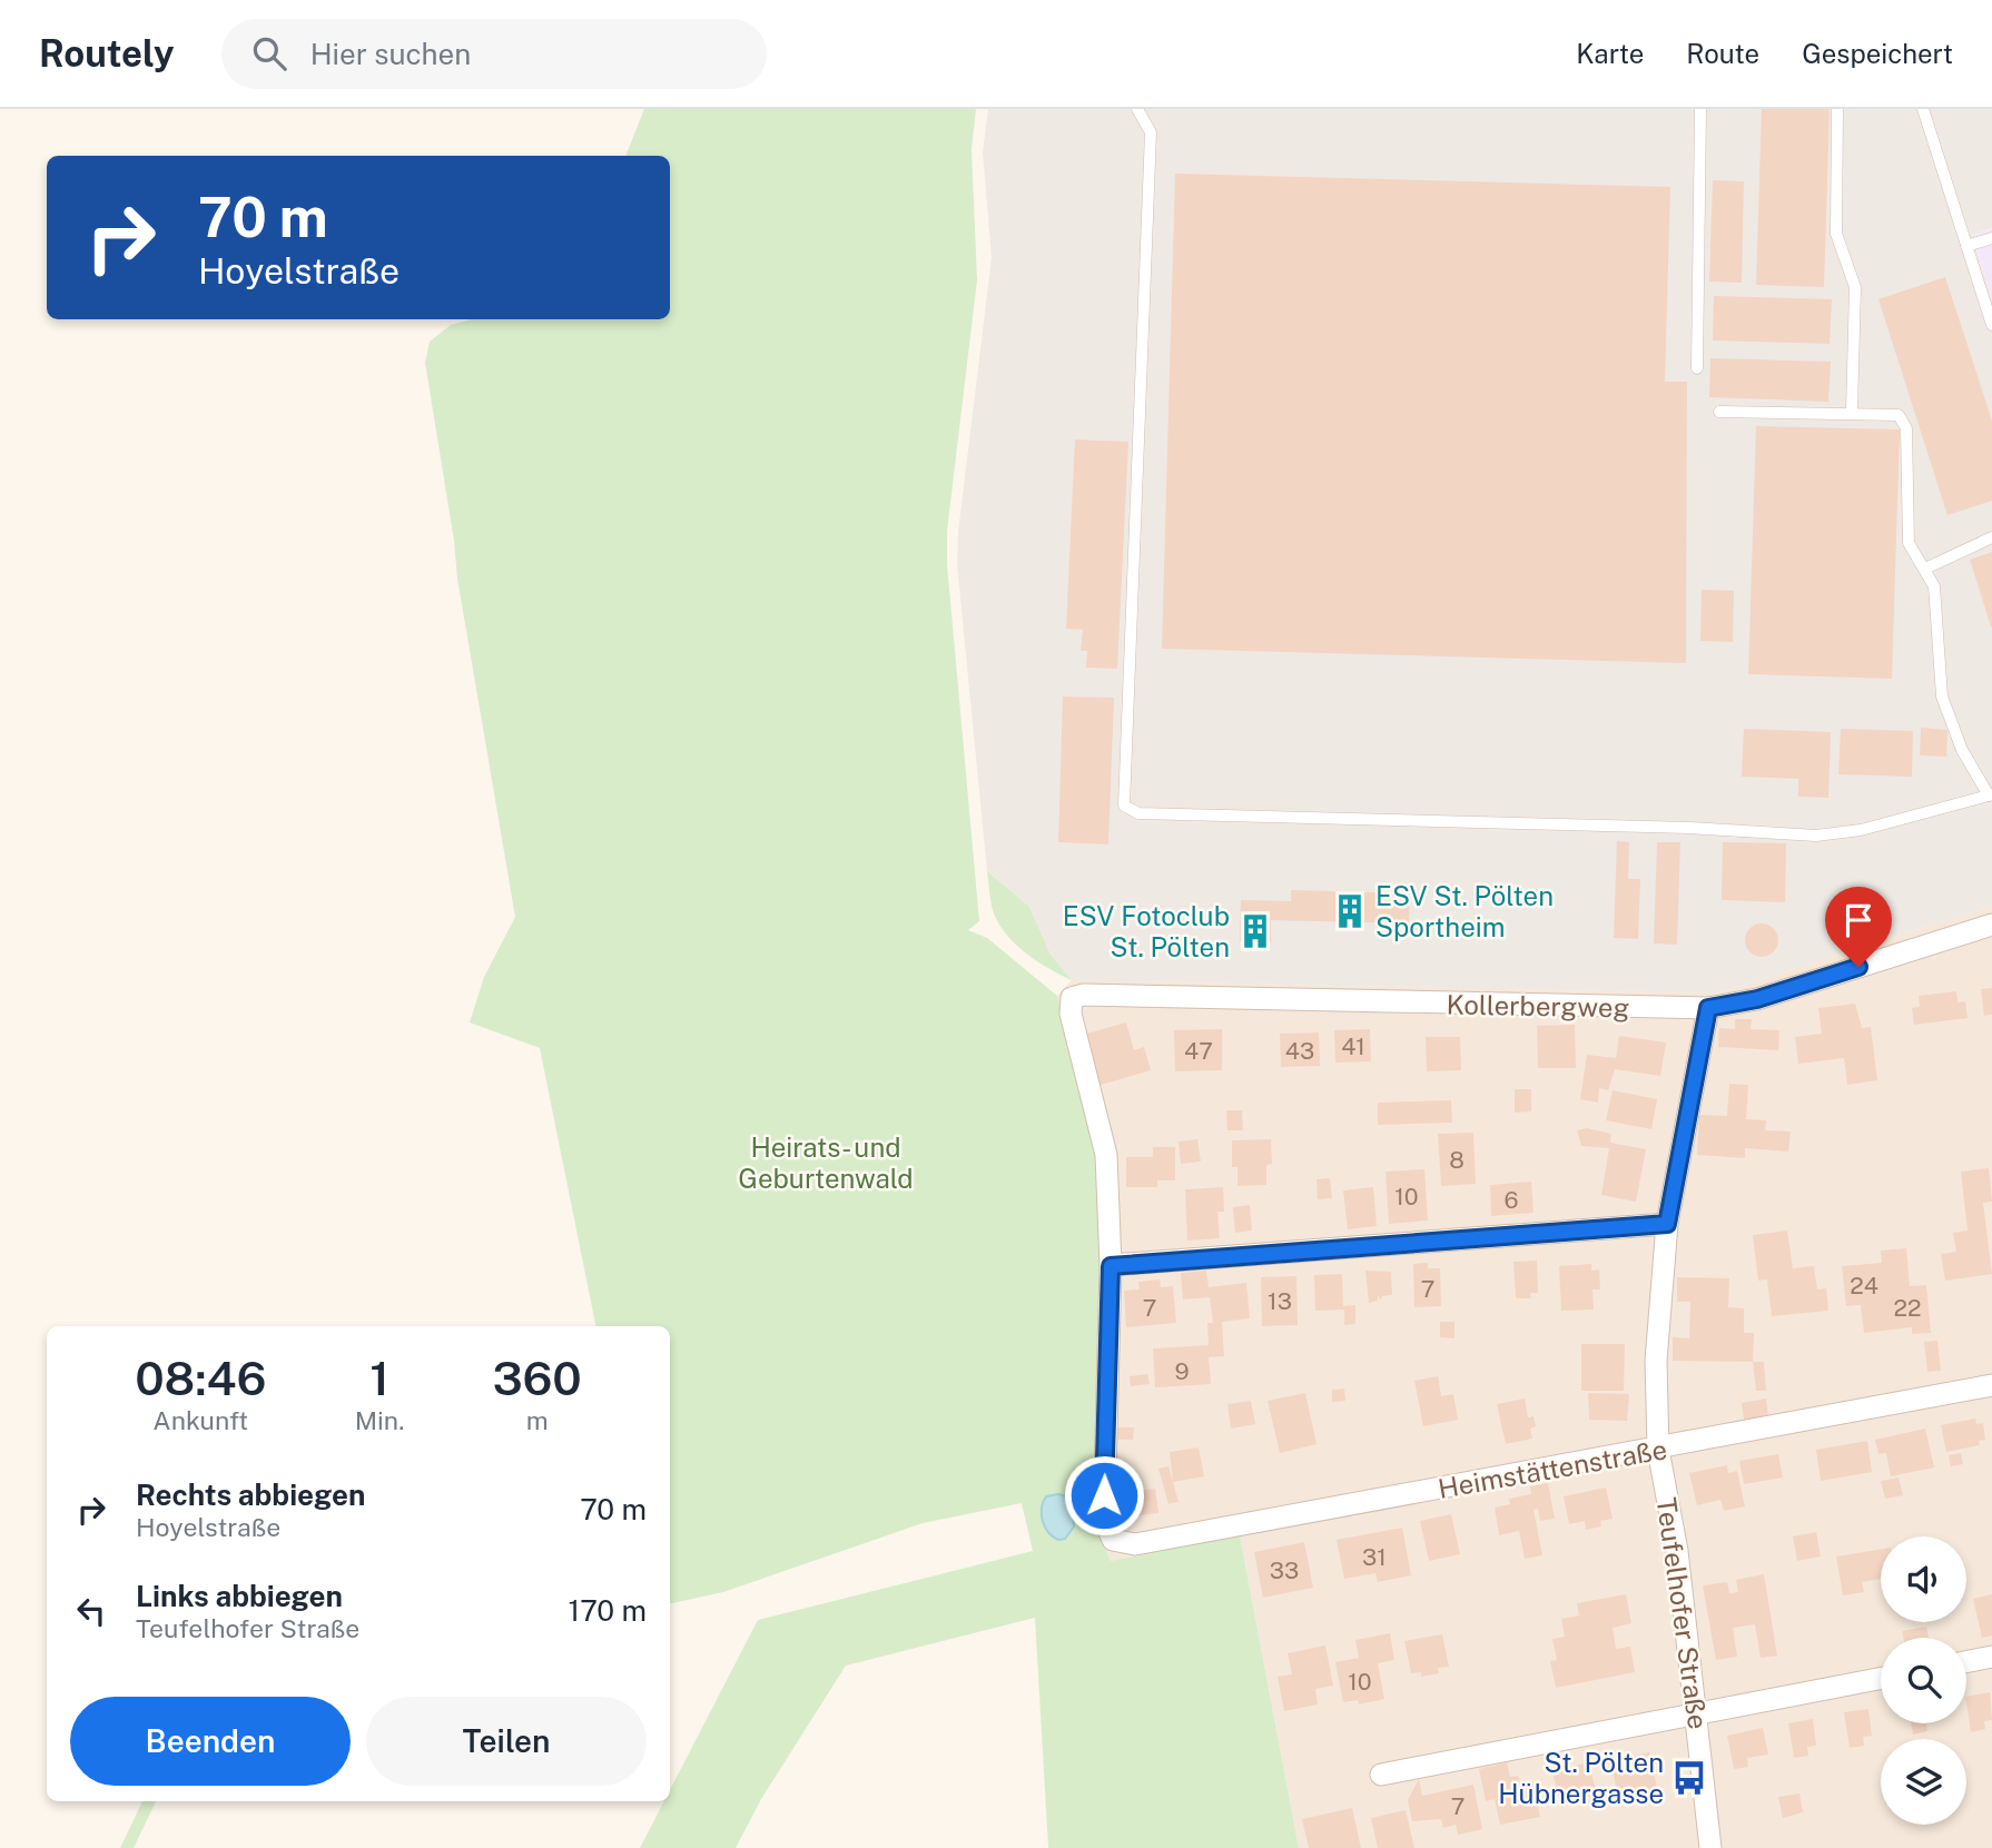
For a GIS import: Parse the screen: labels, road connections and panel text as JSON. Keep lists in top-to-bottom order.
{
  "streets": {
    "street": ["Kollerbergweg", "Heimstättenstraße", "Teufelhofer Straße"]
  },
  "crossings": [
    ["Kollerbergweg", "Heimstättenstraße"],
    ["Kollerbergweg", "Teufelhofer Straße"],
    ["Heimstättenstraße", "Teufelhofer Straße"]
  ],
  "parks": ["Heirats- und Geburtenwald"],
  "places": {
    "building": ["ESV St. Pölten Sportheim", "ESV Fotoclub St. Pölten"],
    "bus stop": ["St. Pölten Hübnergasse"]
  },
  "house_numbers": [
    "41",
    "47",
    "43",
    "8",
    "10",
    "6",
    "24",
    "7",
    "13",
    "7",
    "22",
    "9",
    "31",
    "33",
    "10",
    "7"
  ],
  "page": {
    "header": "Routely",
    "search": "Hier suchen",
    "nav": ["Karte", "Route", "Gespeichert"],
    "turn": ["70 m", "Hoyelstraße"],
    "eta": [
      "08:46",
      "Ankunft",
      "1",
      "Min.",
      "360",
      "m"
    ],
    "list": [
      {
        "name": "Rechts abbiegen",
        "note": "Hoyelstraße",
        "value": "70 m"
      },
      {
        "name": "Links abbiegen",
        "note": "Teufelhofer Straße",
        "value": "170 m"
      }
    ],
    "buttons": ["Beenden", "Teilen"]
  }
}
